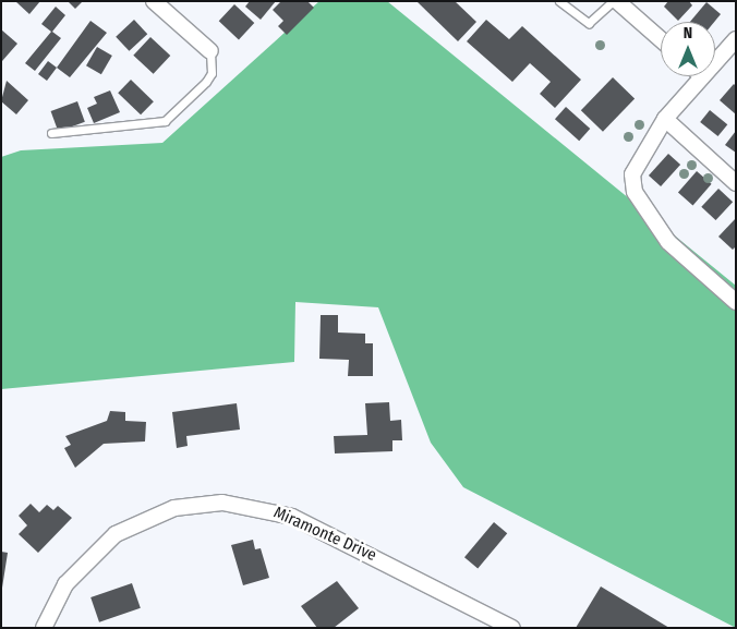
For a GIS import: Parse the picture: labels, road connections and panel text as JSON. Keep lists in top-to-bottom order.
{
  "streets": {
    "street": ["Miramonte Drive"]
  },
  "north": "top"
}
